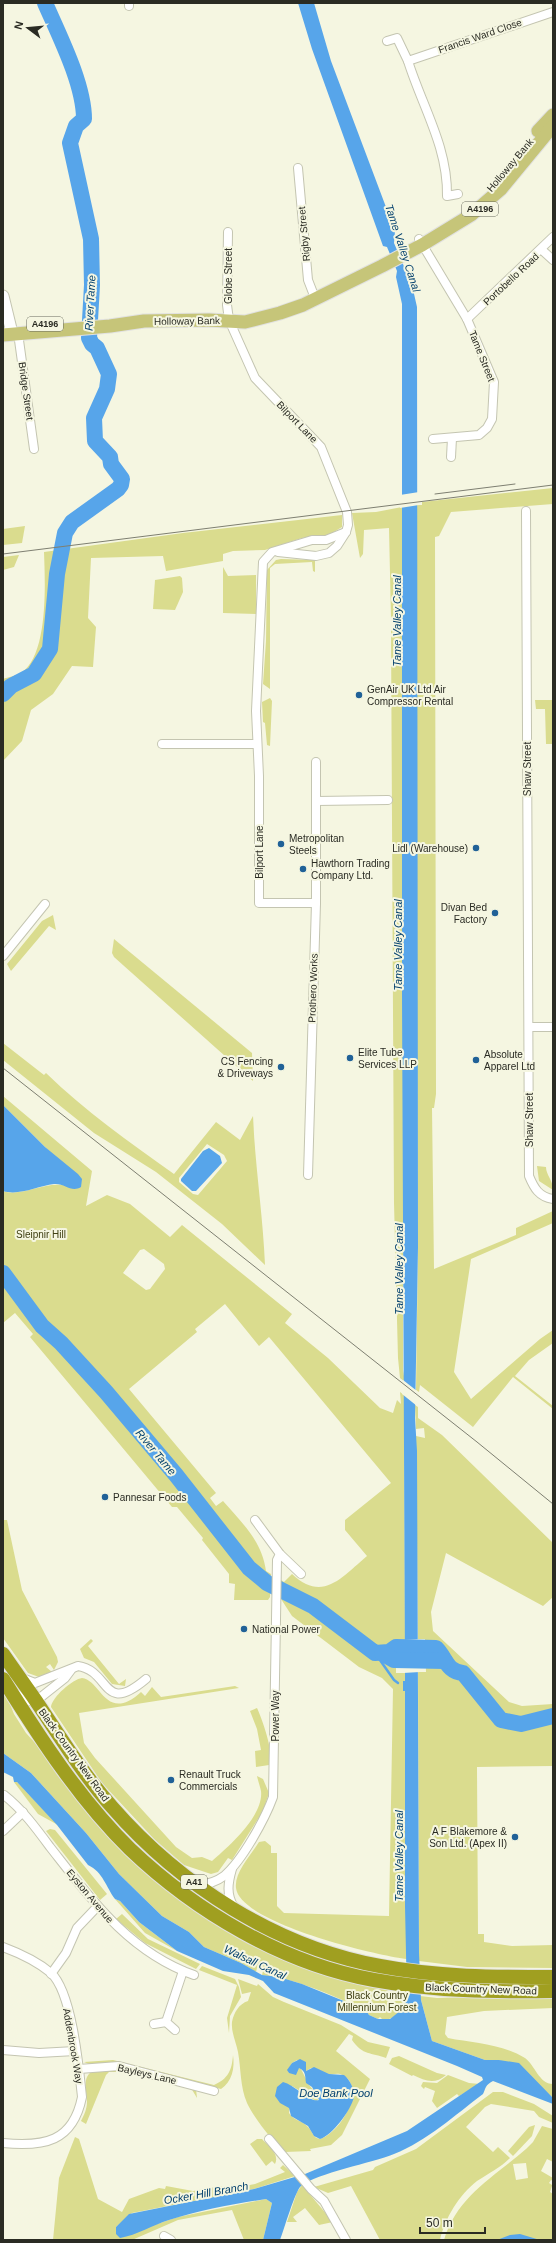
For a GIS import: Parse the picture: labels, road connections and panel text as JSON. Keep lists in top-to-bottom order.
{
  "streets": {
    "highway": ["Black Country New Road", "A41"],
    "main road": ["Holloway Bank", "A4196"],
    "street": [
      "Francis Ward Close",
      "Rigby Street",
      "Globe Street",
      "Portobello Road",
      "Tame Street",
      "Bridge Street",
      "Bilport Lane",
      "Shaw Street",
      "Prothero Works",
      "Power Way",
      "Eyston Avenue",
      "Addenbrook Way",
      "Bayleys Lane"
    ]
  },
  "crossings": [
    ["Holloway Bank", "Rigby Street"],
    ["Holloway Bank", "Globe Street"],
    ["Holloway Bank", "Tame Street"],
    ["Holloway Bank", "Bridge Street"],
    ["Holloway Bank", "Bilport Lane"],
    ["Globe Street", "Bilport Lane"],
    ["Portobello Road", "Tame Street"],
    ["Bilport Lane", "Prothero Works"],
    ["Power Way", "Black Country New Road"],
    ["Addenbrook Way", "Bayleys Lane"]
  ],
  "water": [
    "Tame Valley Canal",
    "River Tame",
    "Walsall Canal",
    "Doe Bank Pool",
    "Ocker Hill Branch"
  ],
  "parks": ["Sleipnir Hill", "Black Country Millennium Forest"],
  "places": [
    "GenAir UK Ltd Air Compressor Rental",
    "Metropolitan Steels",
    "Lidl (Warehouse)",
    "Hawthorn Trading Company Ltd.",
    "Divan Bed Factory",
    "Elite Tube Services LLP",
    "Absolute Apparel Ltd",
    "CS Fencing & Driveways",
    "Pannesar Foods",
    "National Power",
    "Renault Truck Commercials",
    "A F Blakemore & Son Ltd. (Apex II)"
  ],
  "scale_bar": "50 m",
  "north": "left"
}
